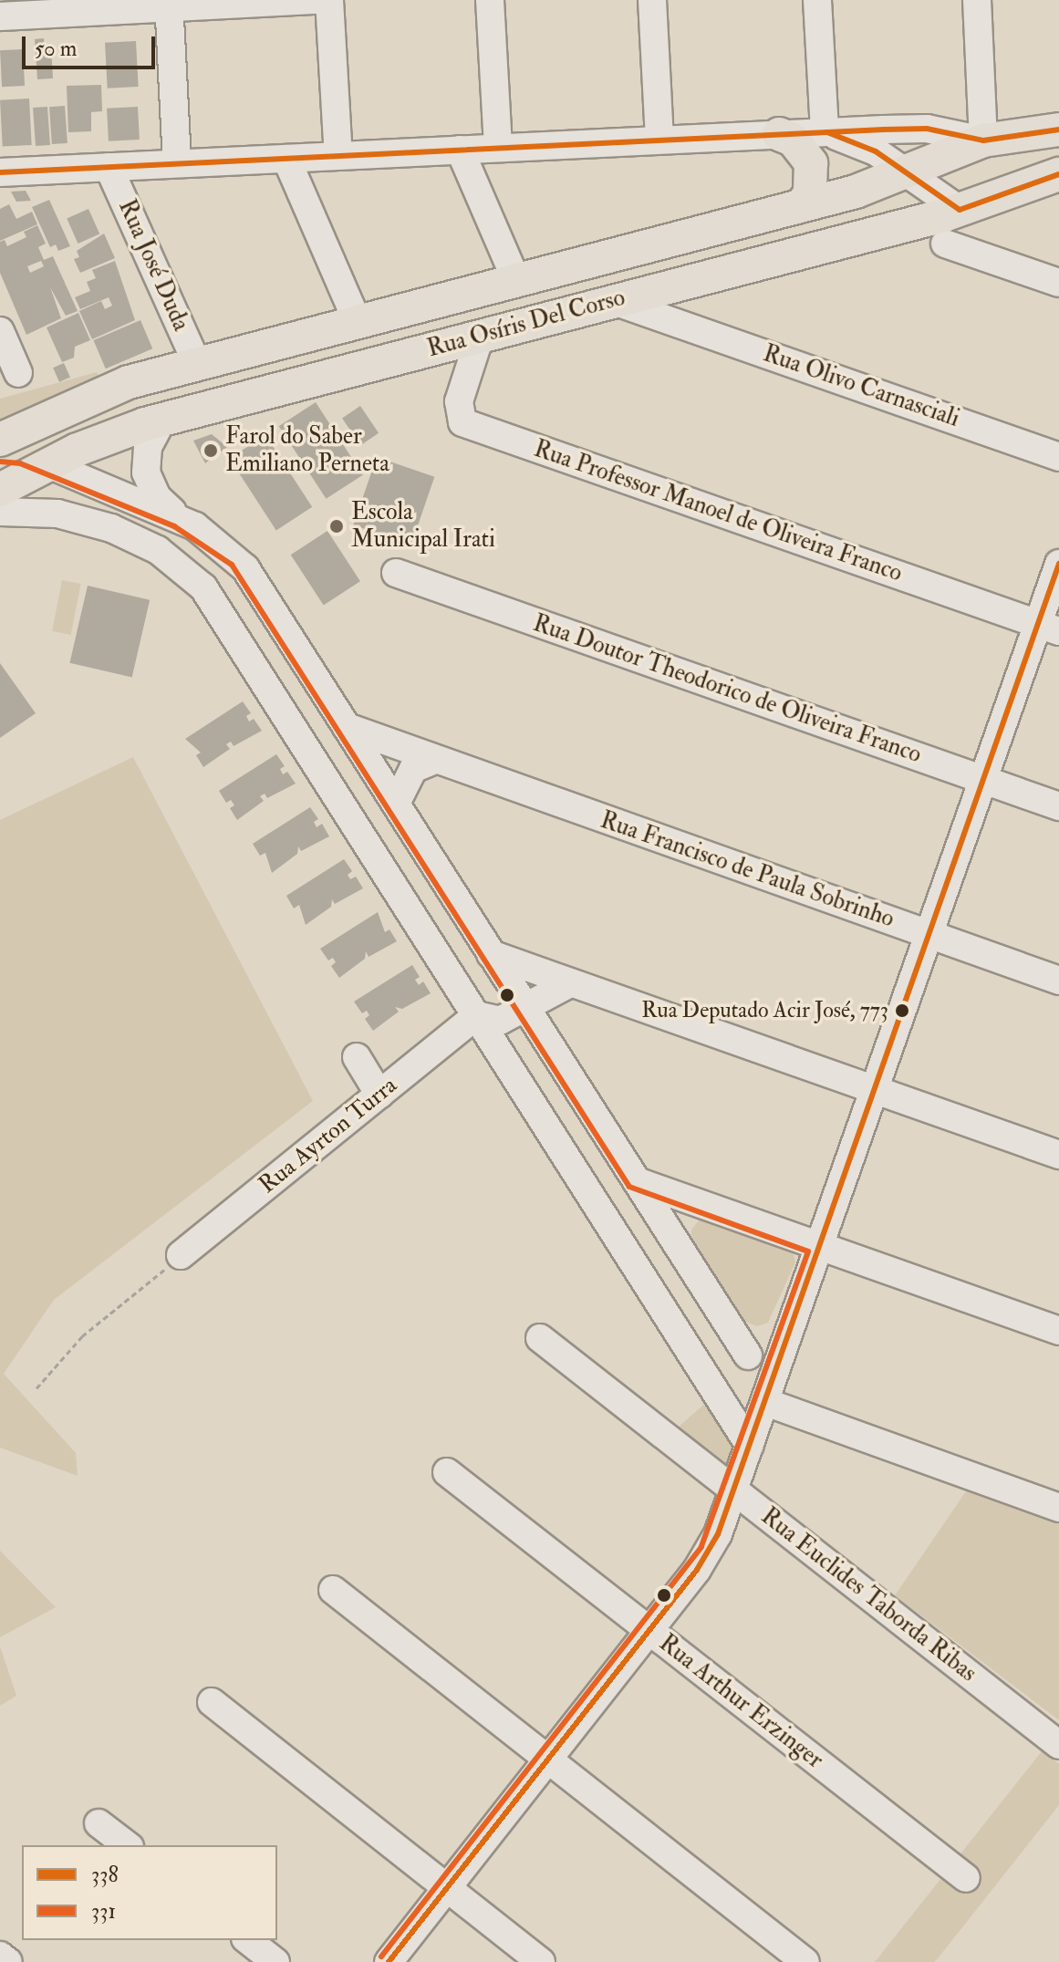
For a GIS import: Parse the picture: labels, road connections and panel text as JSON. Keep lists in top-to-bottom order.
{
  "streets": {
    "main road": ["Rua Osíris Del Corso"],
    "street": [
      "Rua José Duda",
      "Rua Olivo Carnasciali",
      "Rua Professor Manoel de Oliveira Franco",
      "Rua Doutor Theodorico de Oliveira Franco",
      "Rua Francisco de Paula Sobrinho",
      "Rua Ayrton Turra",
      "Rua Euclides Taborda Ribas",
      "Rua Arthur Erzinger"
    ]
  },
  "crossings": [
    ["Rua José Duda", "Rua Osíris Del Corso"],
    ["Rua Osíris Del Corso", "Rua Olivo Carnasciali"],
    ["Rua Osíris Del Corso", "Rua Professor Manoel de Oliveira Franco"]
  ],
  "places": ["Farol do Saber Emiliano Perneta", "Escola Municipal Irati", "Rua Deputado Acir José, 773"],
  "lines": ["transit line 338", "transit line 331"],
  "legend": ["338", "331"],
  "scale_bar": "50 m"
}
